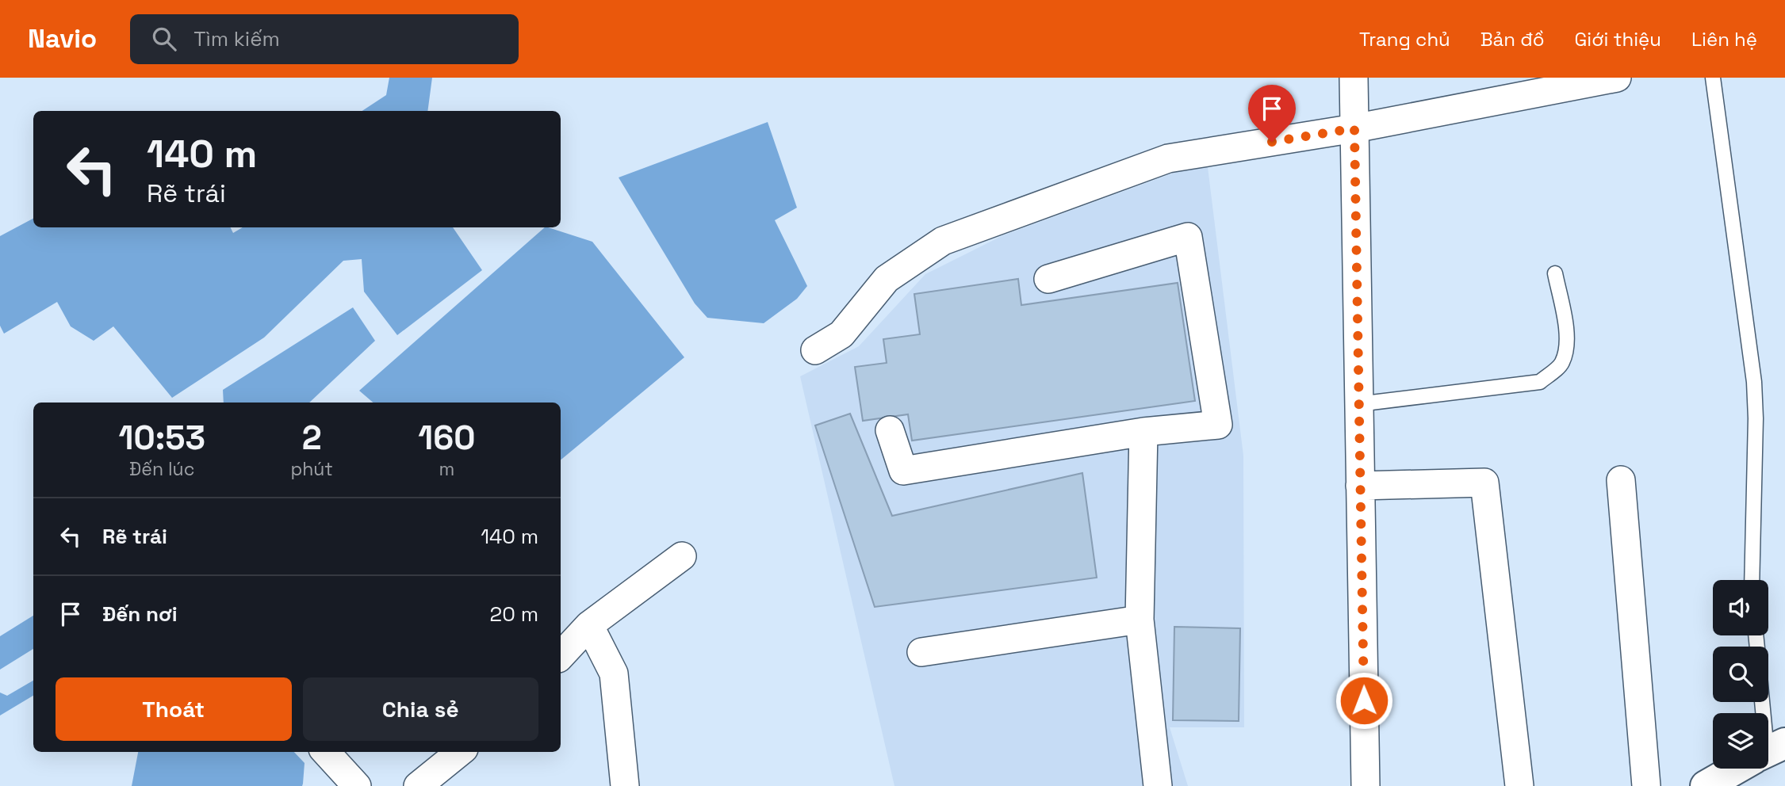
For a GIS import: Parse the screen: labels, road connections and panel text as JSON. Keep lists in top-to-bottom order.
{
  "page": {
    "header": "Navio",
    "search": "Tìm kiếm",
    "nav": [
      "Trang chủ",
      "Bản đồ",
      "Giới thiệu",
      "Liên hệ"
    ],
    "turn": ["140 m", "Rẽ trái"],
    "eta": [
      "10:53",
      "Đến lúc",
      "2",
      "phút",
      "160",
      "m"
    ],
    "list": [
      {
        "name": "Rẽ trái",
        "value": "140 m"
      },
      {
        "name": "Đến nơi",
        "value": "20 m"
      }
    ],
    "buttons": ["Thoát", "Chia sẻ"]
  }
}
